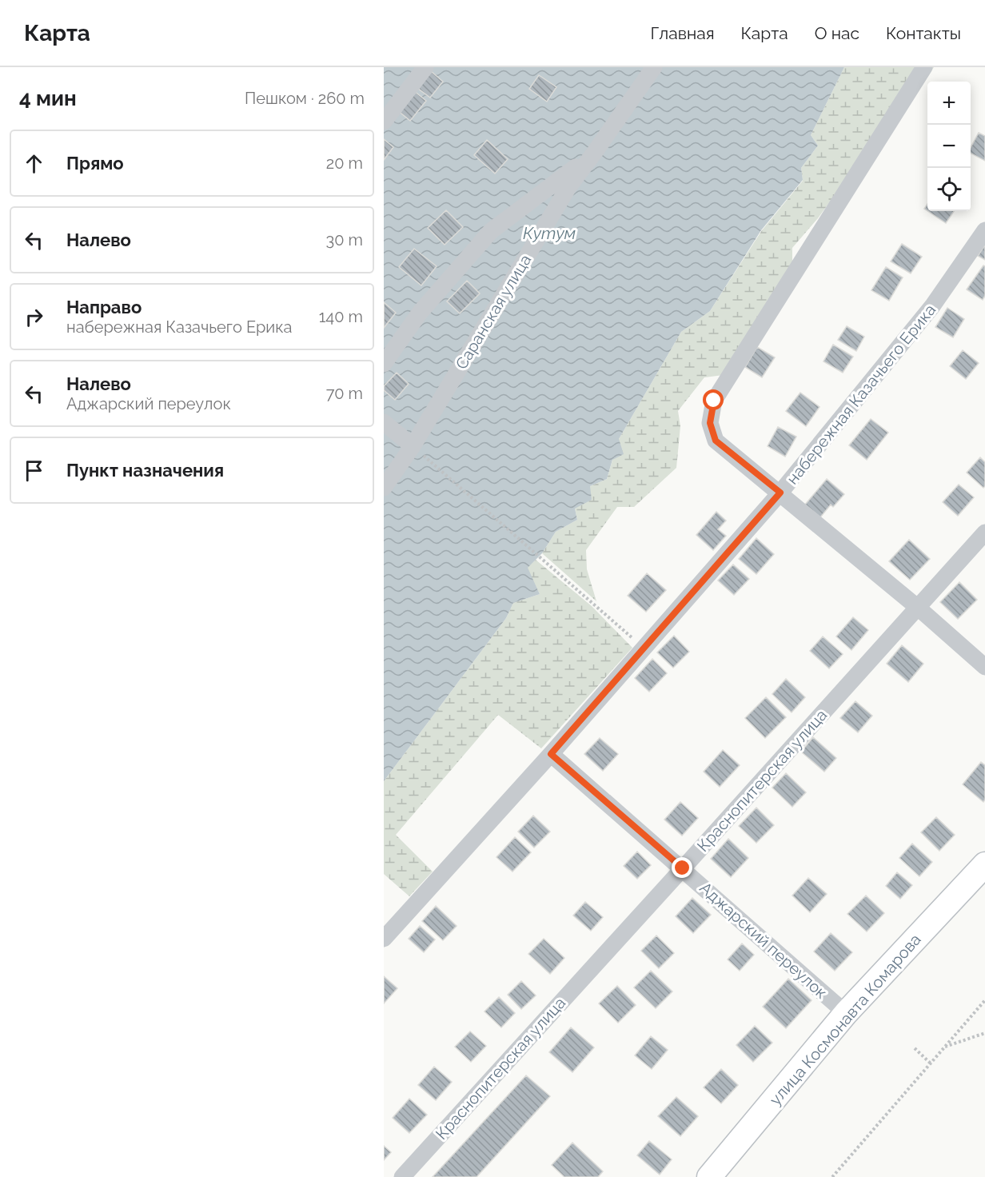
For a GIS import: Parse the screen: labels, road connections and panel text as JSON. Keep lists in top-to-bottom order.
{
  "streets": {
    "main road": ["улица Космонавта Комарова"],
    "street": [
      "Саранская улица",
      "набережная Казачьего Ерика",
      "Краснопитерская улица",
      "Аджарский переулок"
    ]
  },
  "crossings": [
    ["набережная Казачьего Ерика", "Аджарский переулок"],
    ["Краснопитерская улица", "Аджарский переулок"],
    ["Аджарский переулок", "улица Космонавта Комарова"]
  ],
  "water": ["Кутум"],
  "page": {
    "header": "Карта",
    "nav": [
      "Главная",
      "Карта",
      "О нас",
      "Контакты"
    ],
    "heading": ["4 мин", "Пешком · 260 m"],
    "map_buttons": ["+", "−"],
    "list": [
      ["Прямо", "20 m"],
      ["Налево", "30 m"],
      ["Направо", "набережная Казачьего Ерика", "140 m"],
      ["Налево", "Аджарский переулок", "70 m"],
      "Пункт назначения"
    ]
  }
}
